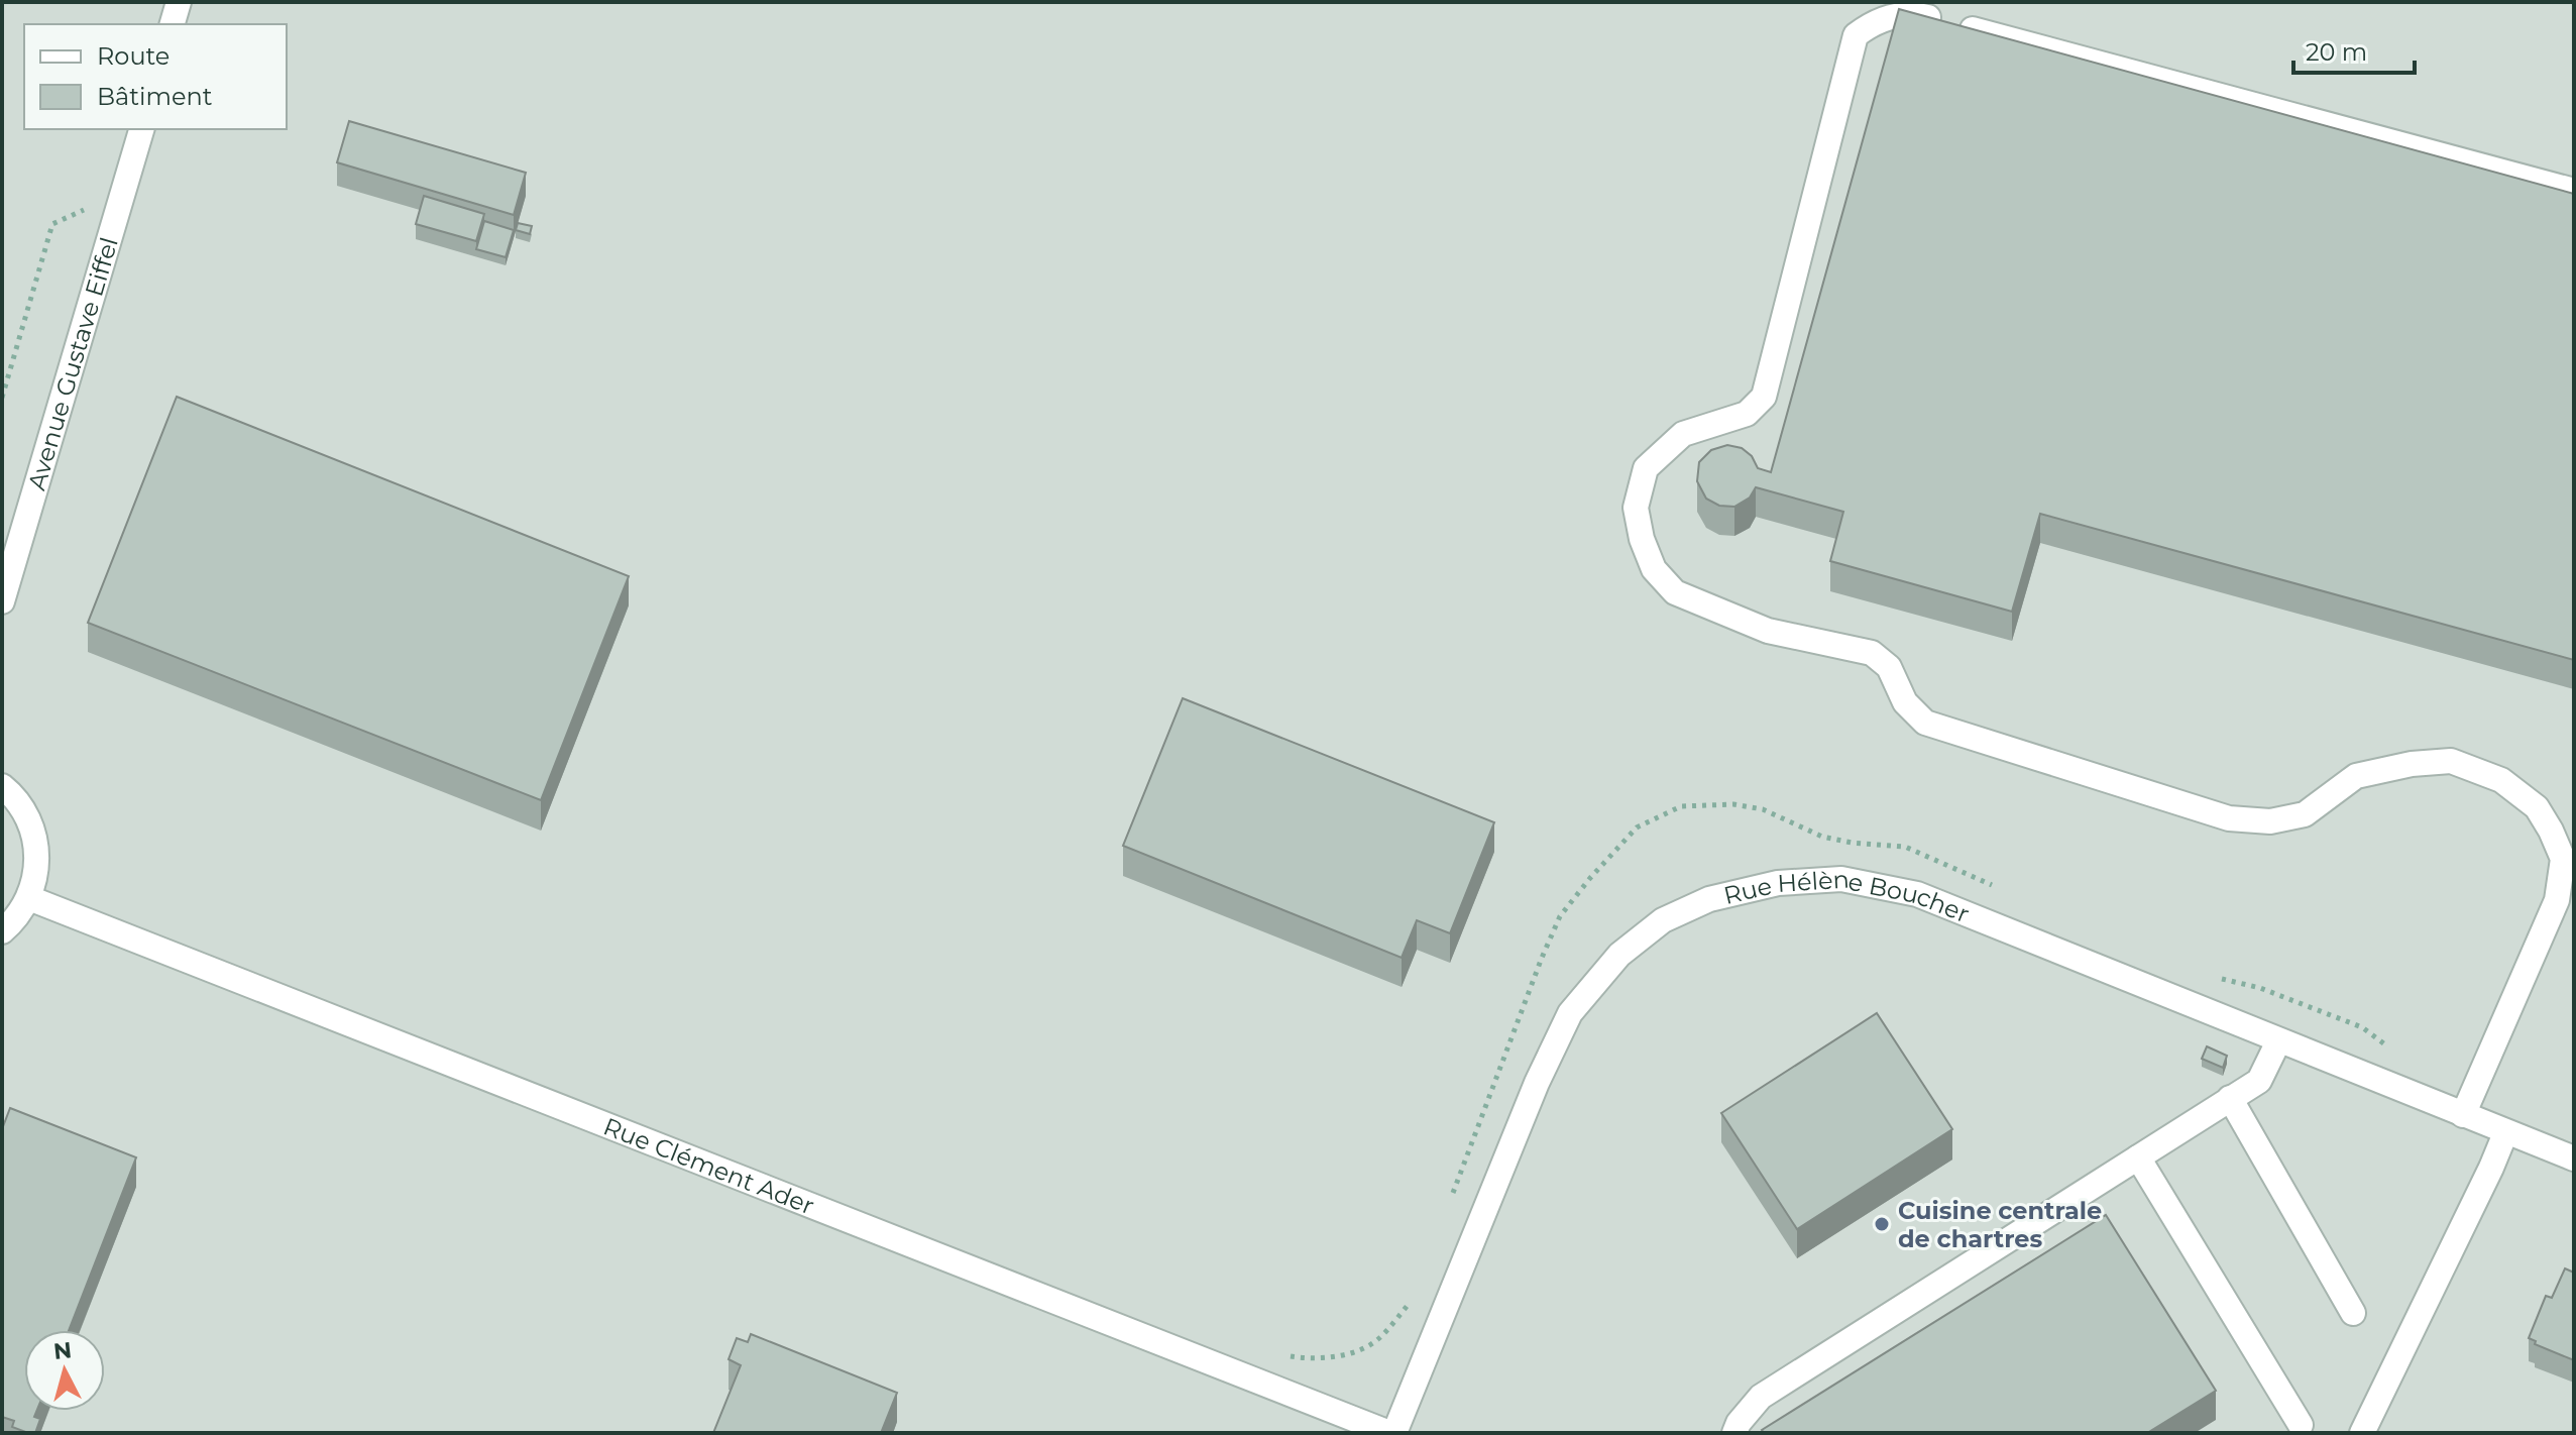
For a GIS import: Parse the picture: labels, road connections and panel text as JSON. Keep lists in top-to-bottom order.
{
  "streets": {
    "street": ["Avenue Gustave Eiffel", "Rue Hélène Boucher", "Rue Clément Ader"]
  },
  "crossings": [
    ["Rue Hélène Boucher", "Rue Clément Ader"]
  ],
  "places": ["Cuisine centrale de chartres"],
  "legend": ["Route", "Bâtiment"],
  "scale_bar": "20 m",
  "north": "top"
}
